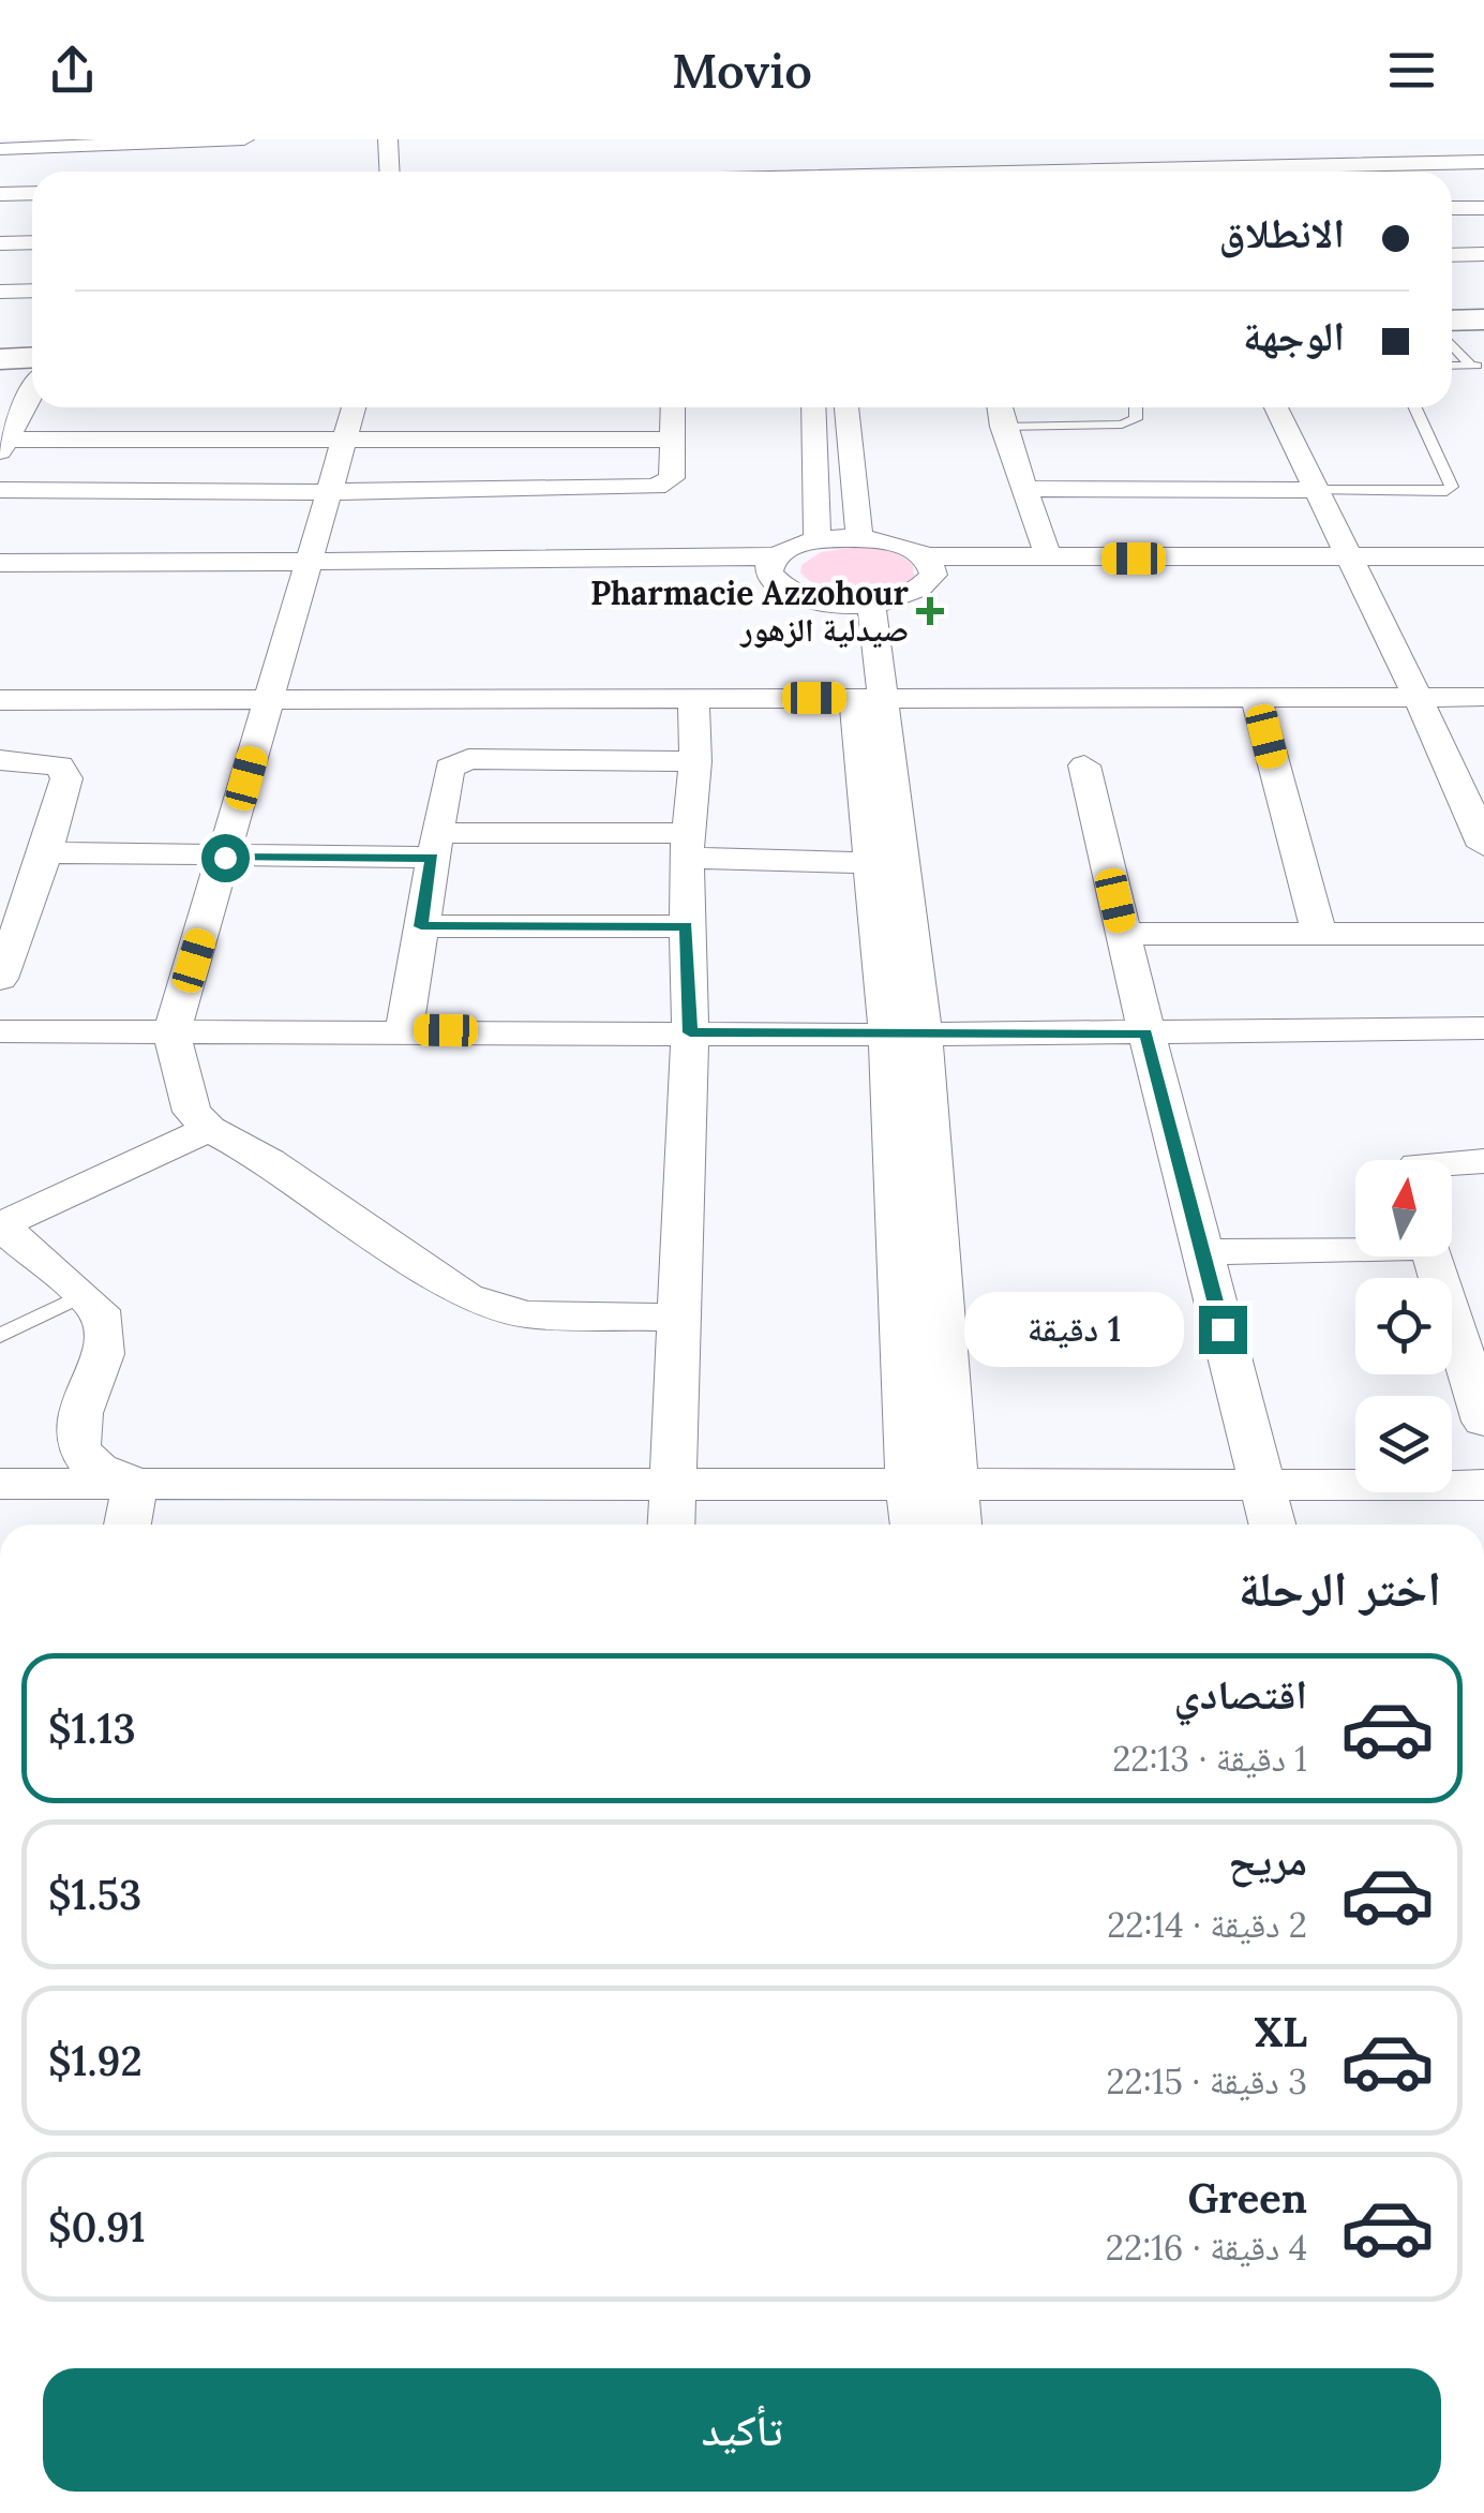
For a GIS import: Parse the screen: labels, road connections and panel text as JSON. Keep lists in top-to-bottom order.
{
  "places": {
    "health": ["Pharmacie Azzohour صيدلية الزهور"]
  },
  "north": "top",
  "page": {
    "header": "Movio",
    "banner": ["الانطلاق", "الوجهة"],
    "bubble": "1 دقيقة",
    "heading": "اختر الرحلة",
    "list": [
      {
        "name": "اقتصادي",
        "note": "1 دقيقة · 22:13",
        "value": "$1.13"
      },
      {
        "name": "مريح",
        "note": "2 دقيقة · 22:14",
        "value": "$1.53"
      },
      {
        "name": "XL",
        "note": "3 دقيقة · 22:15",
        "value": "$1.92"
      },
      {
        "name": "Green",
        "note": "4 دقيقة · 22:16",
        "value": "$0.91"
      }
    ],
    "buttons": "تأكيد"
  }
}
